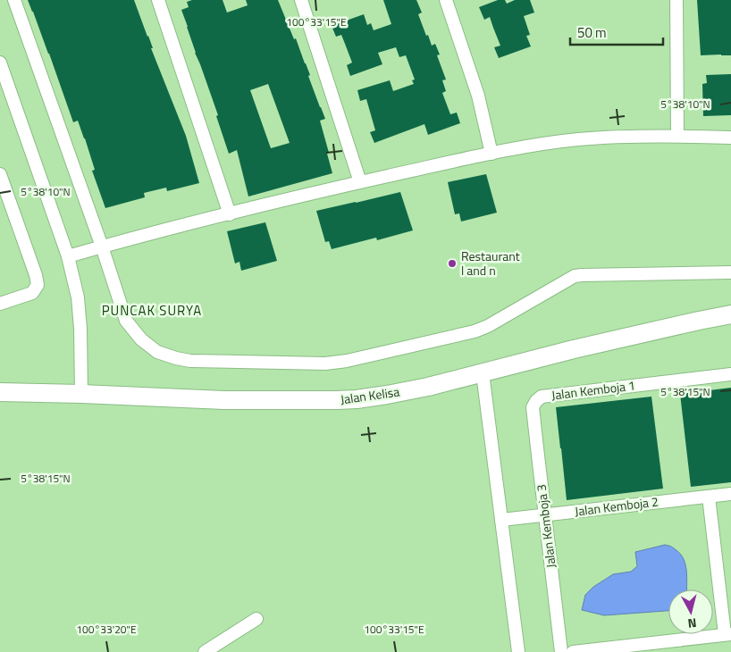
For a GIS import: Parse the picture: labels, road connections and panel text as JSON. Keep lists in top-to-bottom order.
{
  "streets": {
    "main road": ["Jalan Kelisa"],
    "street": ["Jalan Kemboja 1", "Jalan Kemboja 2", "Jalan Kemboja 3"]
  },
  "crossings": [
    ["Jalan Kemboja 1", "Jalan Kemboja 3"],
    ["Jalan Kemboja 2", "Jalan Kemboja 3"]
  ],
  "districts": ["PUNCAK SURYA"],
  "places": ["Restaurant l and n"],
  "scale_bar": "50 m",
  "north": "bottom",
  "coordinates": [
    "100°33'15\"E",
    "5°38'10\"N",
    "5°38'15\"N",
    "100°33'20\"E"
  ]
}
